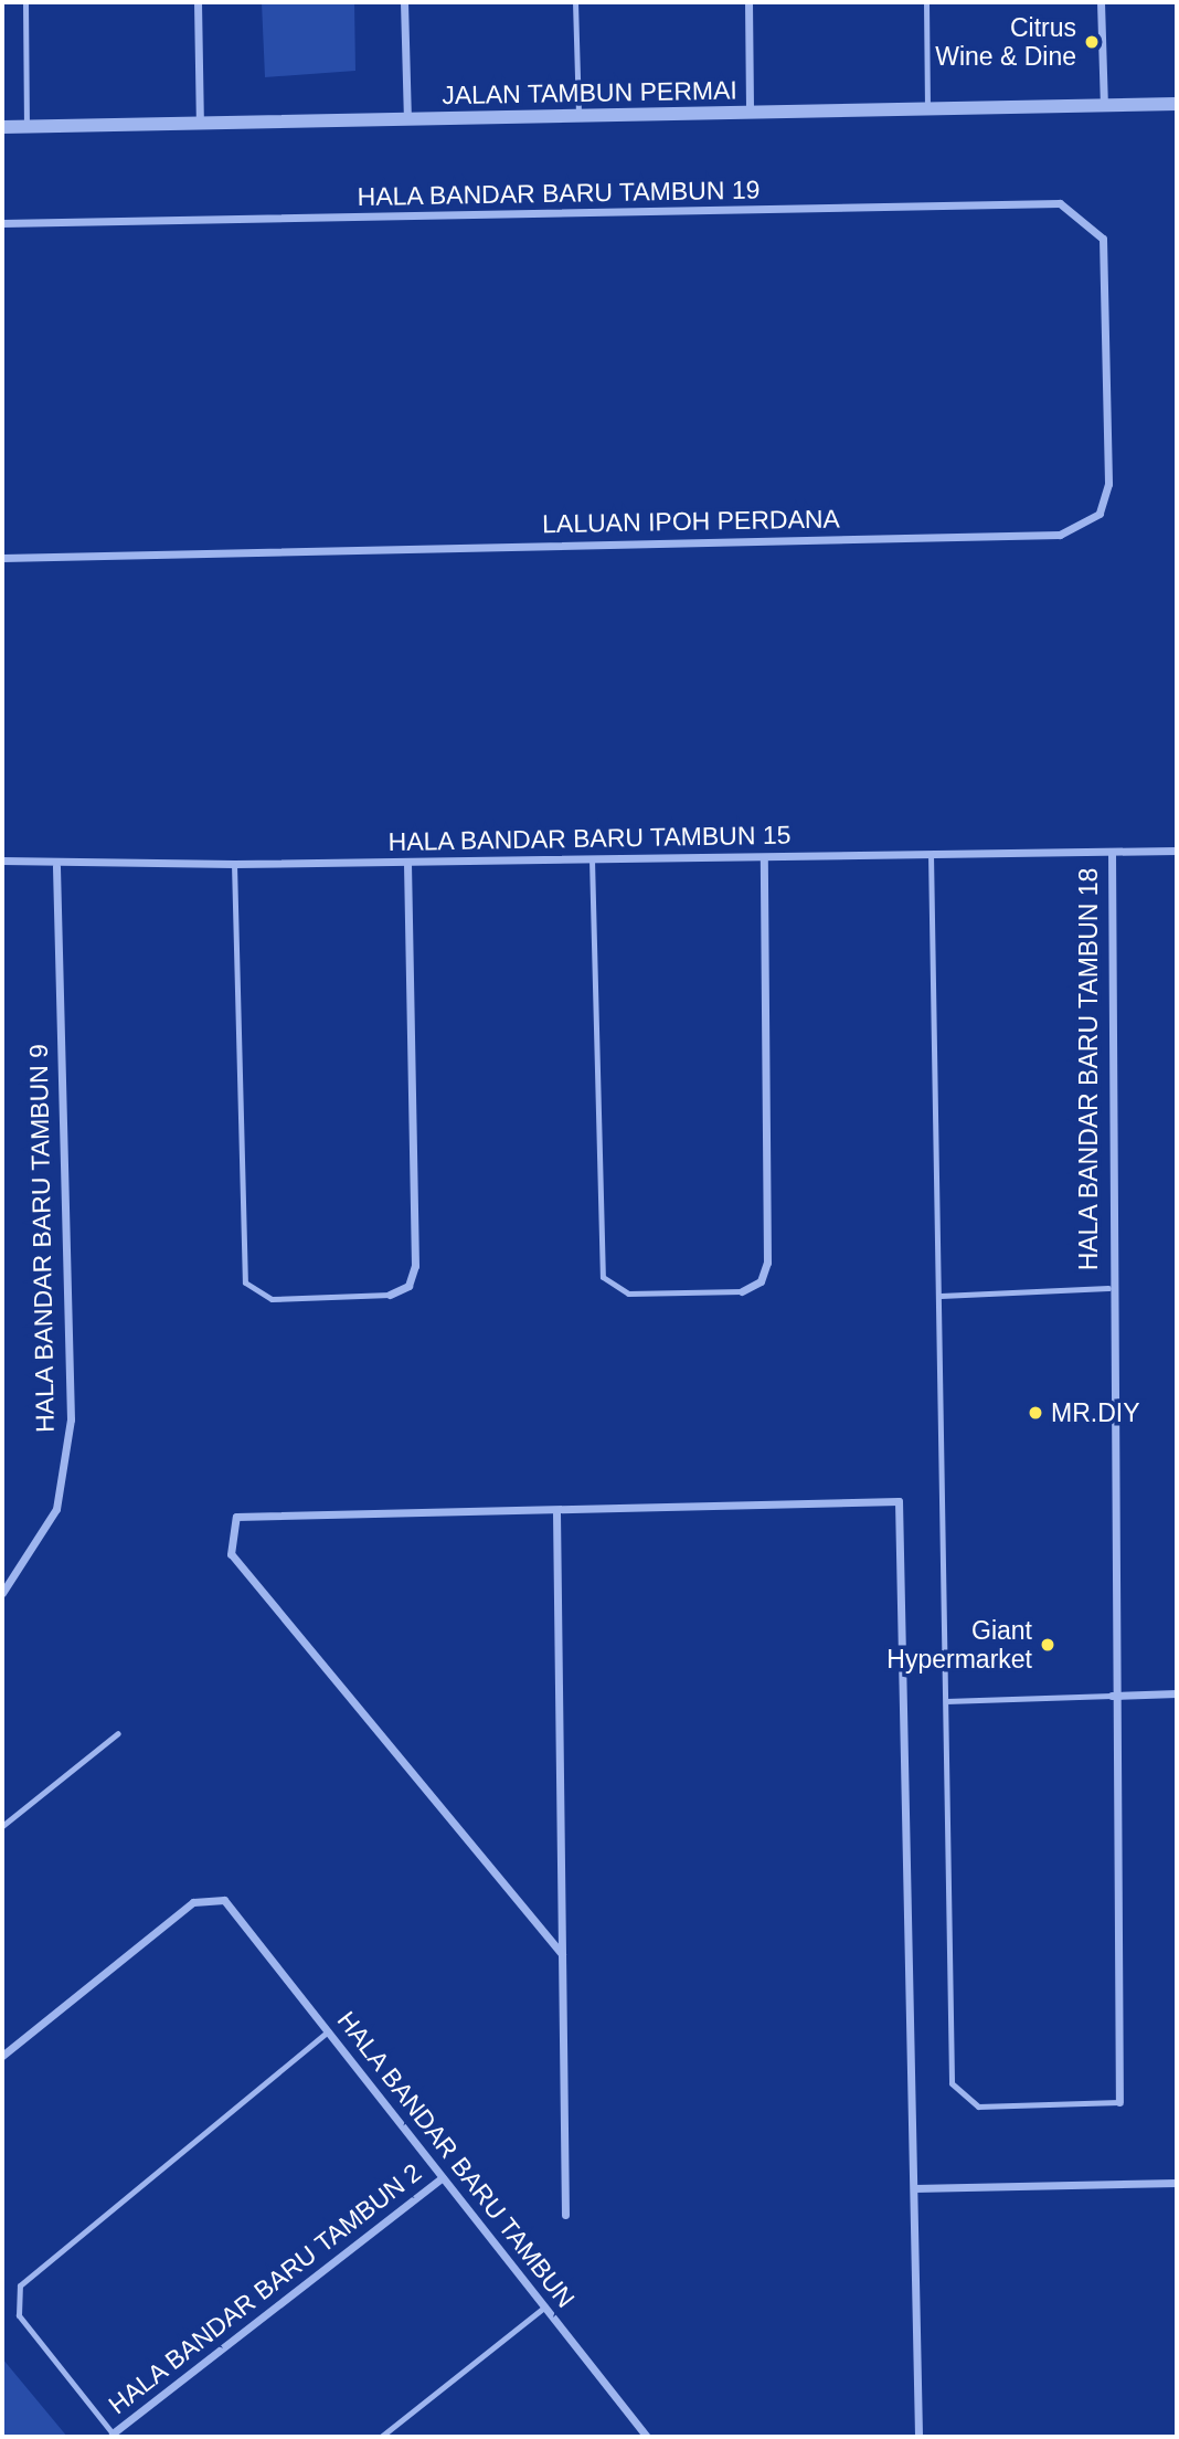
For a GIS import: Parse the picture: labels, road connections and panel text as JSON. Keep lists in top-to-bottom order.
{
  "streets": {
    "street": [
      "JALAN TAMBUN PERMAI",
      "HALA BANDAR BARU TAMBUN 19",
      "LALUAN IPOH PERDANA",
      "HALA BANDAR BARU TAMBUN 15",
      "HALA BANDAR BARU TAMBUN 18",
      "HALA BANDAR BARU TAMBUN 9",
      "HALA BANDAR BARU TAMBUN",
      "HALA BANDAR BARU TAMBUN 2"
    ]
  },
  "crossings": [
    ["HALA BANDAR BARU TAMBUN 19", "LALUAN IPOH PERDANA"],
    ["HALA BANDAR BARU TAMBUN 15", "HALA BANDAR BARU TAMBUN 18"],
    ["HALA BANDAR BARU TAMBUN 15", "HALA BANDAR BARU TAMBUN 9"],
    ["HALA BANDAR BARU TAMBUN", "HALA BANDAR BARU TAMBUN 2"]
  ],
  "places": ["Citrus Wine & Dine", "MR.DIY", "Giant Hypermarket"]
}
